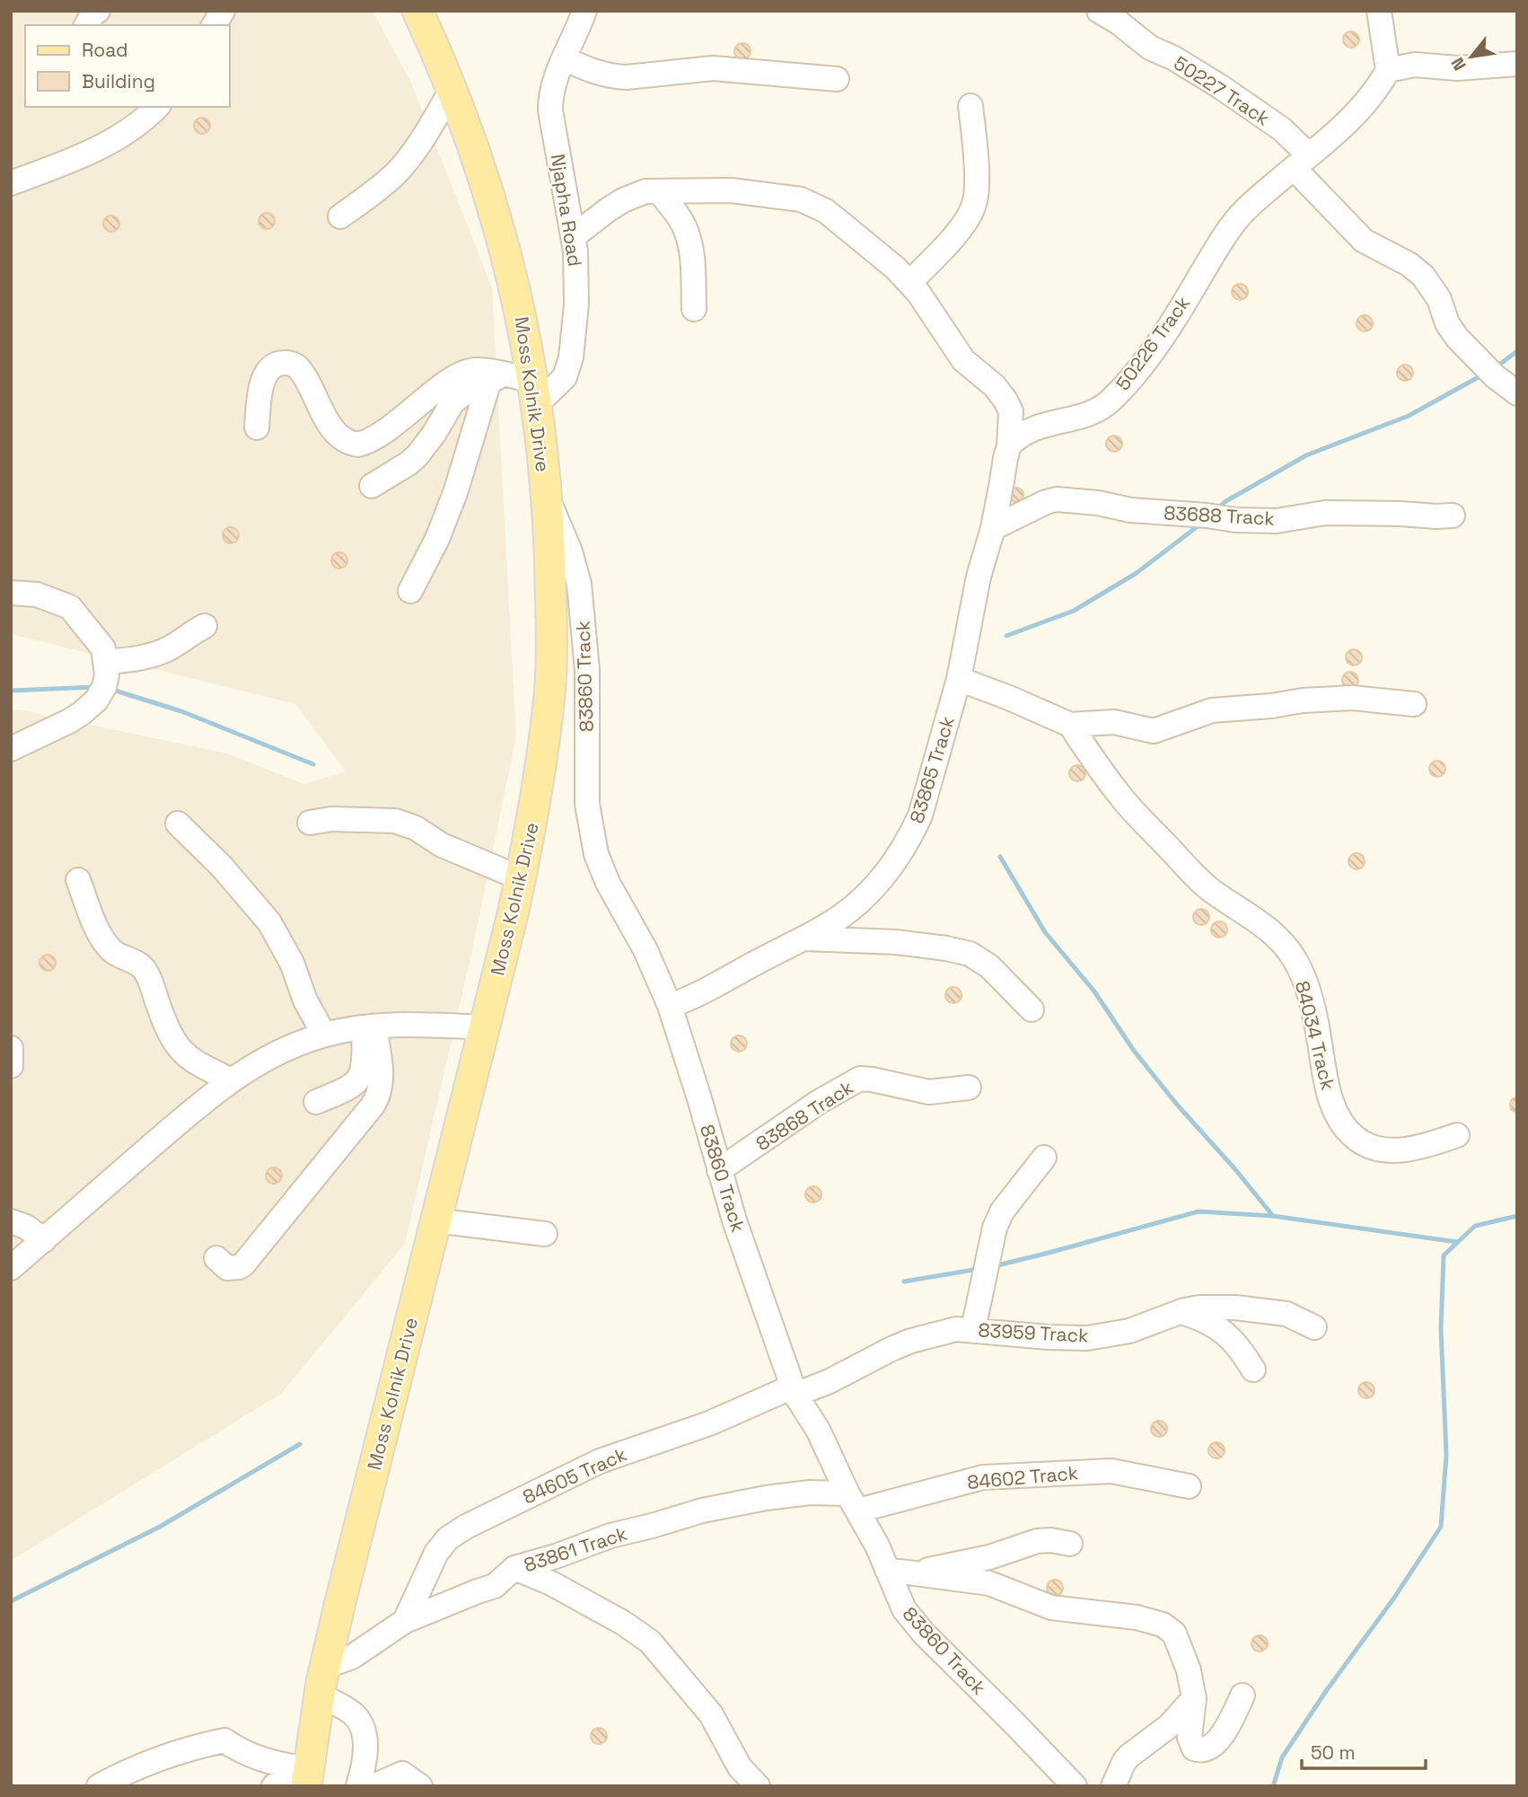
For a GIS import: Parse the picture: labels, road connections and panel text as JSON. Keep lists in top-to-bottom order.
{
  "streets": {
    "main road": ["Moss Kolnik Drive"],
    "street": [
      "50227 Track",
      "Njapha Road",
      "50226 Track",
      "83688 Track",
      "83860 Track",
      "83865 Track",
      "84034 Track",
      "83868 Track",
      "83959 Track",
      "84605 Track",
      "84602 Track",
      "83861 Track"
    ]
  },
  "crossings": [
    ["50227 Track", "50226 Track"],
    ["Njapha Road", "Moss Kolnik Drive"],
    ["50226 Track", "83865 Track"],
    ["Moss Kolnik Drive", "83860 Track"],
    ["Moss Kolnik Drive", "83861 Track"],
    ["83688 Track", "83865 Track"],
    ["83860 Track", "83865 Track"],
    ["83860 Track", "83868 Track"],
    ["83860 Track", "83959 Track"],
    ["83860 Track", "84605 Track"],
    ["83860 Track", "84602 Track"],
    ["83860 Track", "83861 Track"],
    ["83959 Track", "84605 Track"],
    ["84605 Track", "83861 Track"],
    ["84602 Track", "83861 Track"]
  ],
  "legend": ["Road", "Building"],
  "scale_bar": "50 m",
  "north": "bottom left"
}
